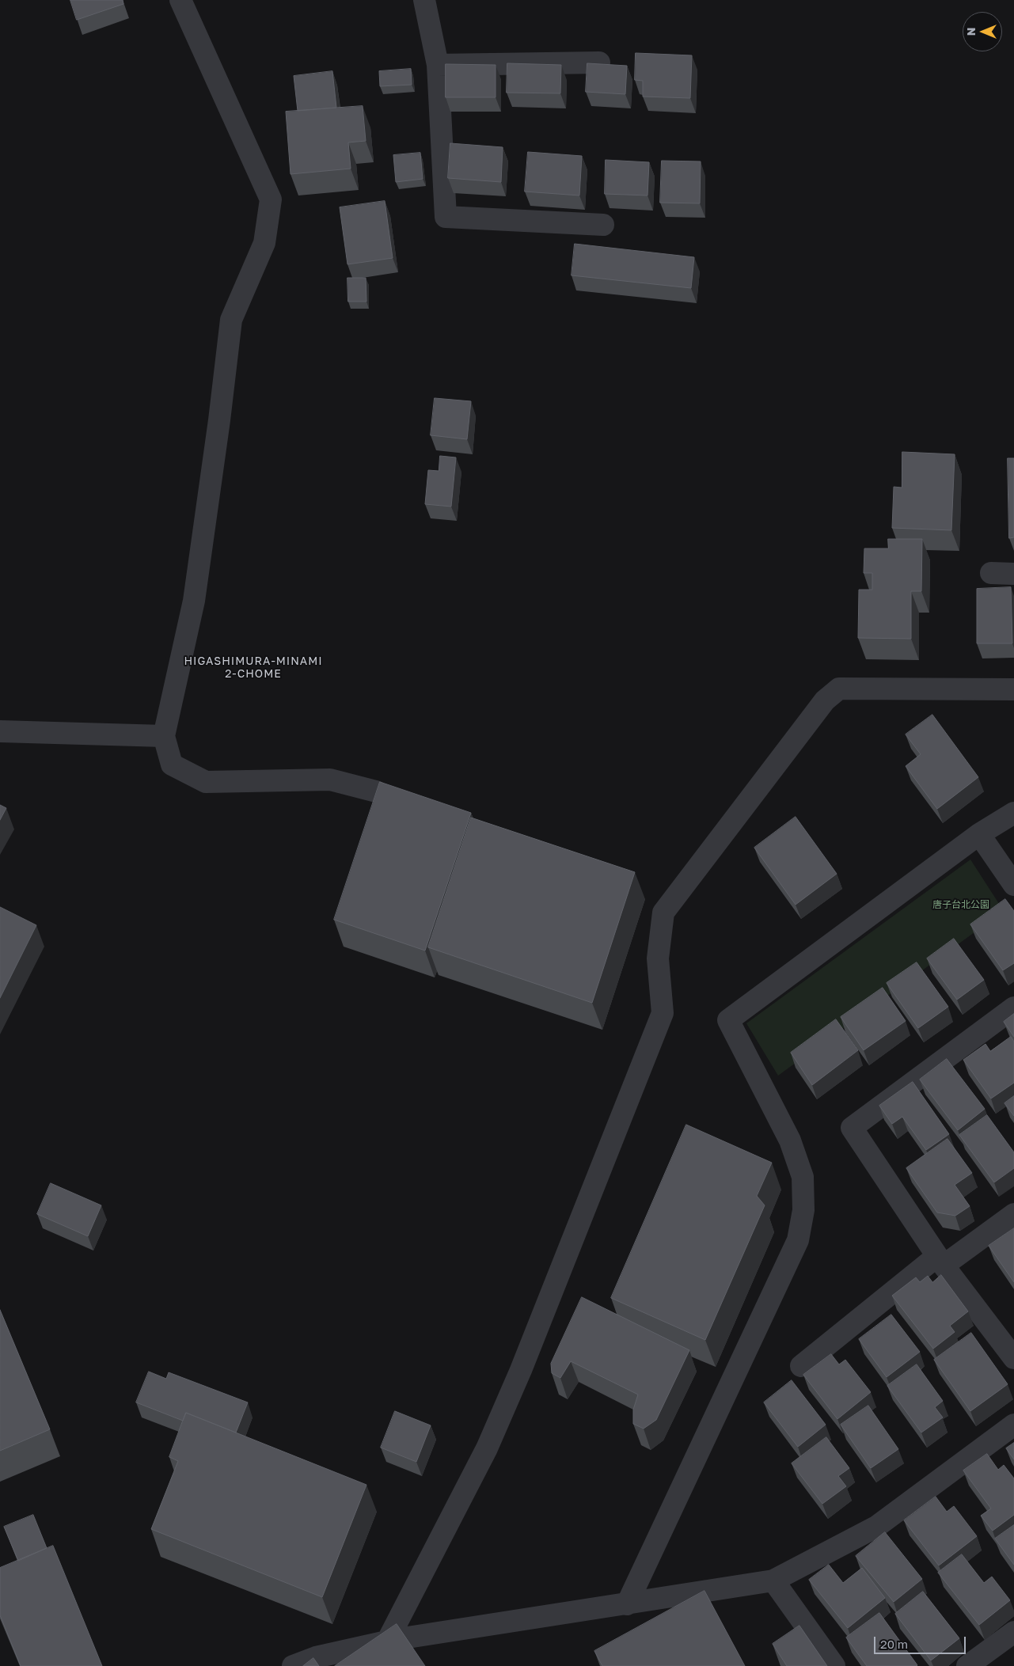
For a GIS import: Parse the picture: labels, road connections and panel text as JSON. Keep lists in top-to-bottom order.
{
  "districts": ["HIGASHIMURA-MINAMI 2-CHOME"],
  "parks": ["唐子台北公園"],
  "scale_bar": "20 m",
  "north": "left"
}
